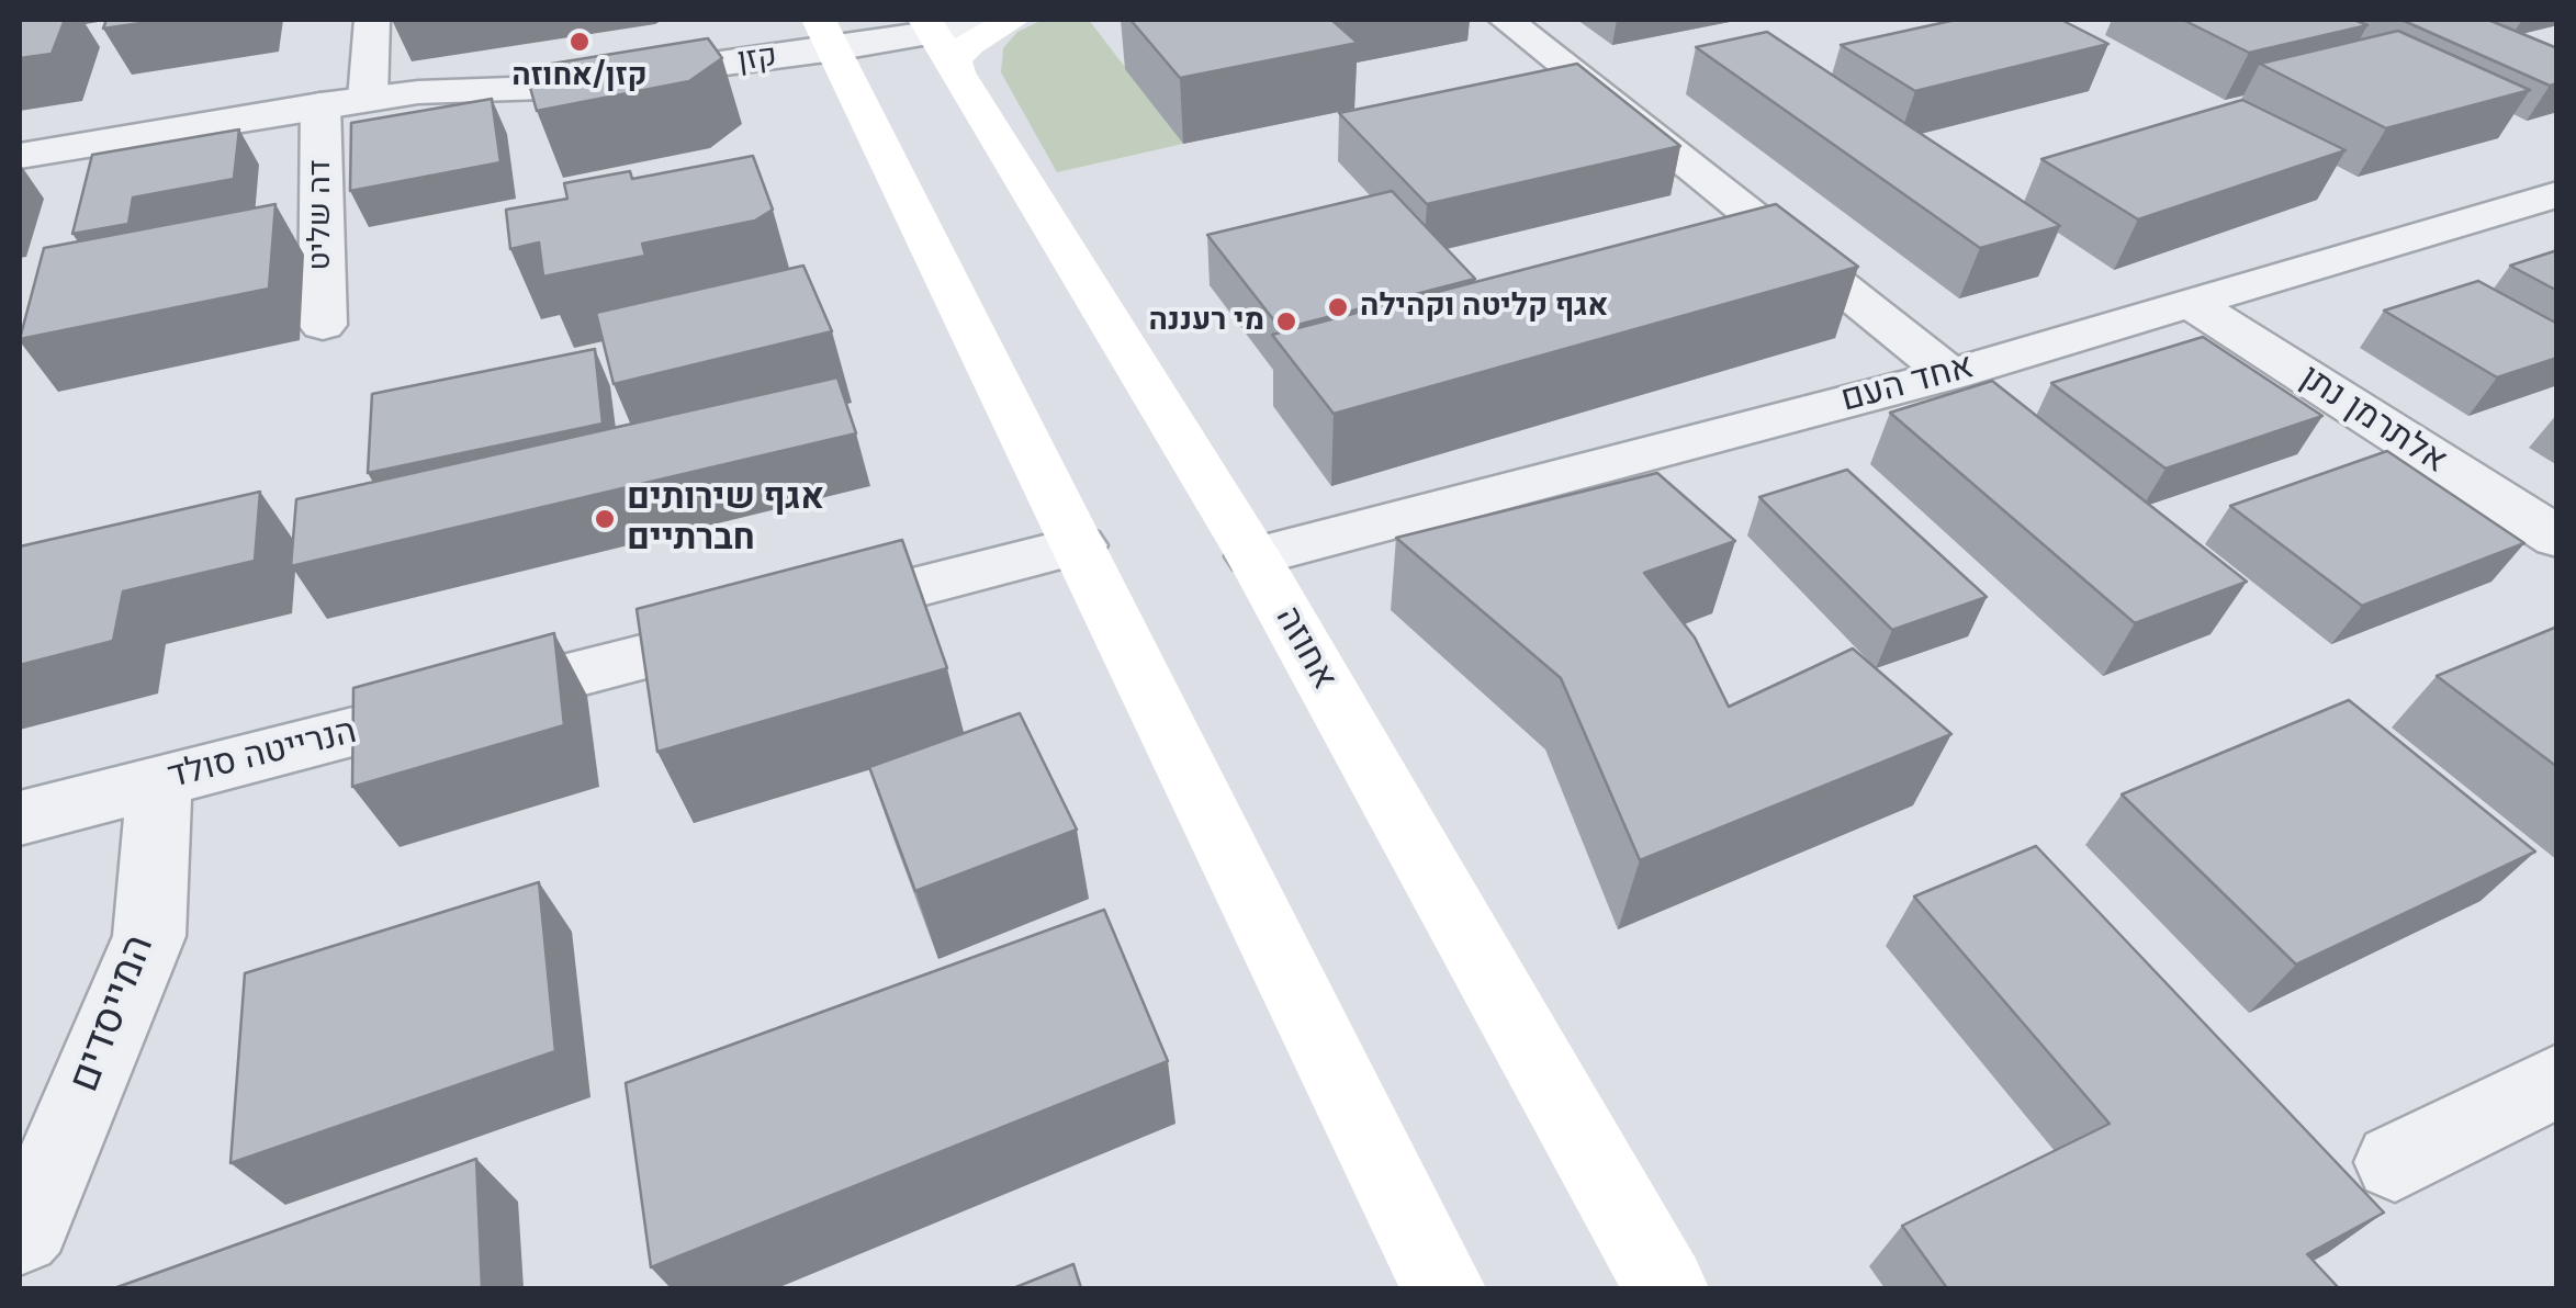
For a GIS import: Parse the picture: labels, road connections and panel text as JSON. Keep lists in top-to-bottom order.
{
  "streets": {
    "main road": ["אחוזה"],
    "street": [
      "קזן",
      "דה שליט",
      "אחד העם",
      "אלתרמן נתן",
      "הנרייטה סולד",
      "המייסדים"
    ]
  },
  "crossings": [
    ["קזן", "דה שליט"],
    ["קזן", "אחוזה"],
    ["אחד העם", "אלתרמן נתן"],
    ["אחד העם", "אחוזה"],
    ["הנרייטה סולד", "המייסדים"]
  ],
  "places": [
    "קזן/אחוזה",
    "אגף קליטה וקהילה",
    "מי רעננה",
    "אגף שירותים חברתיים"
  ]
}
